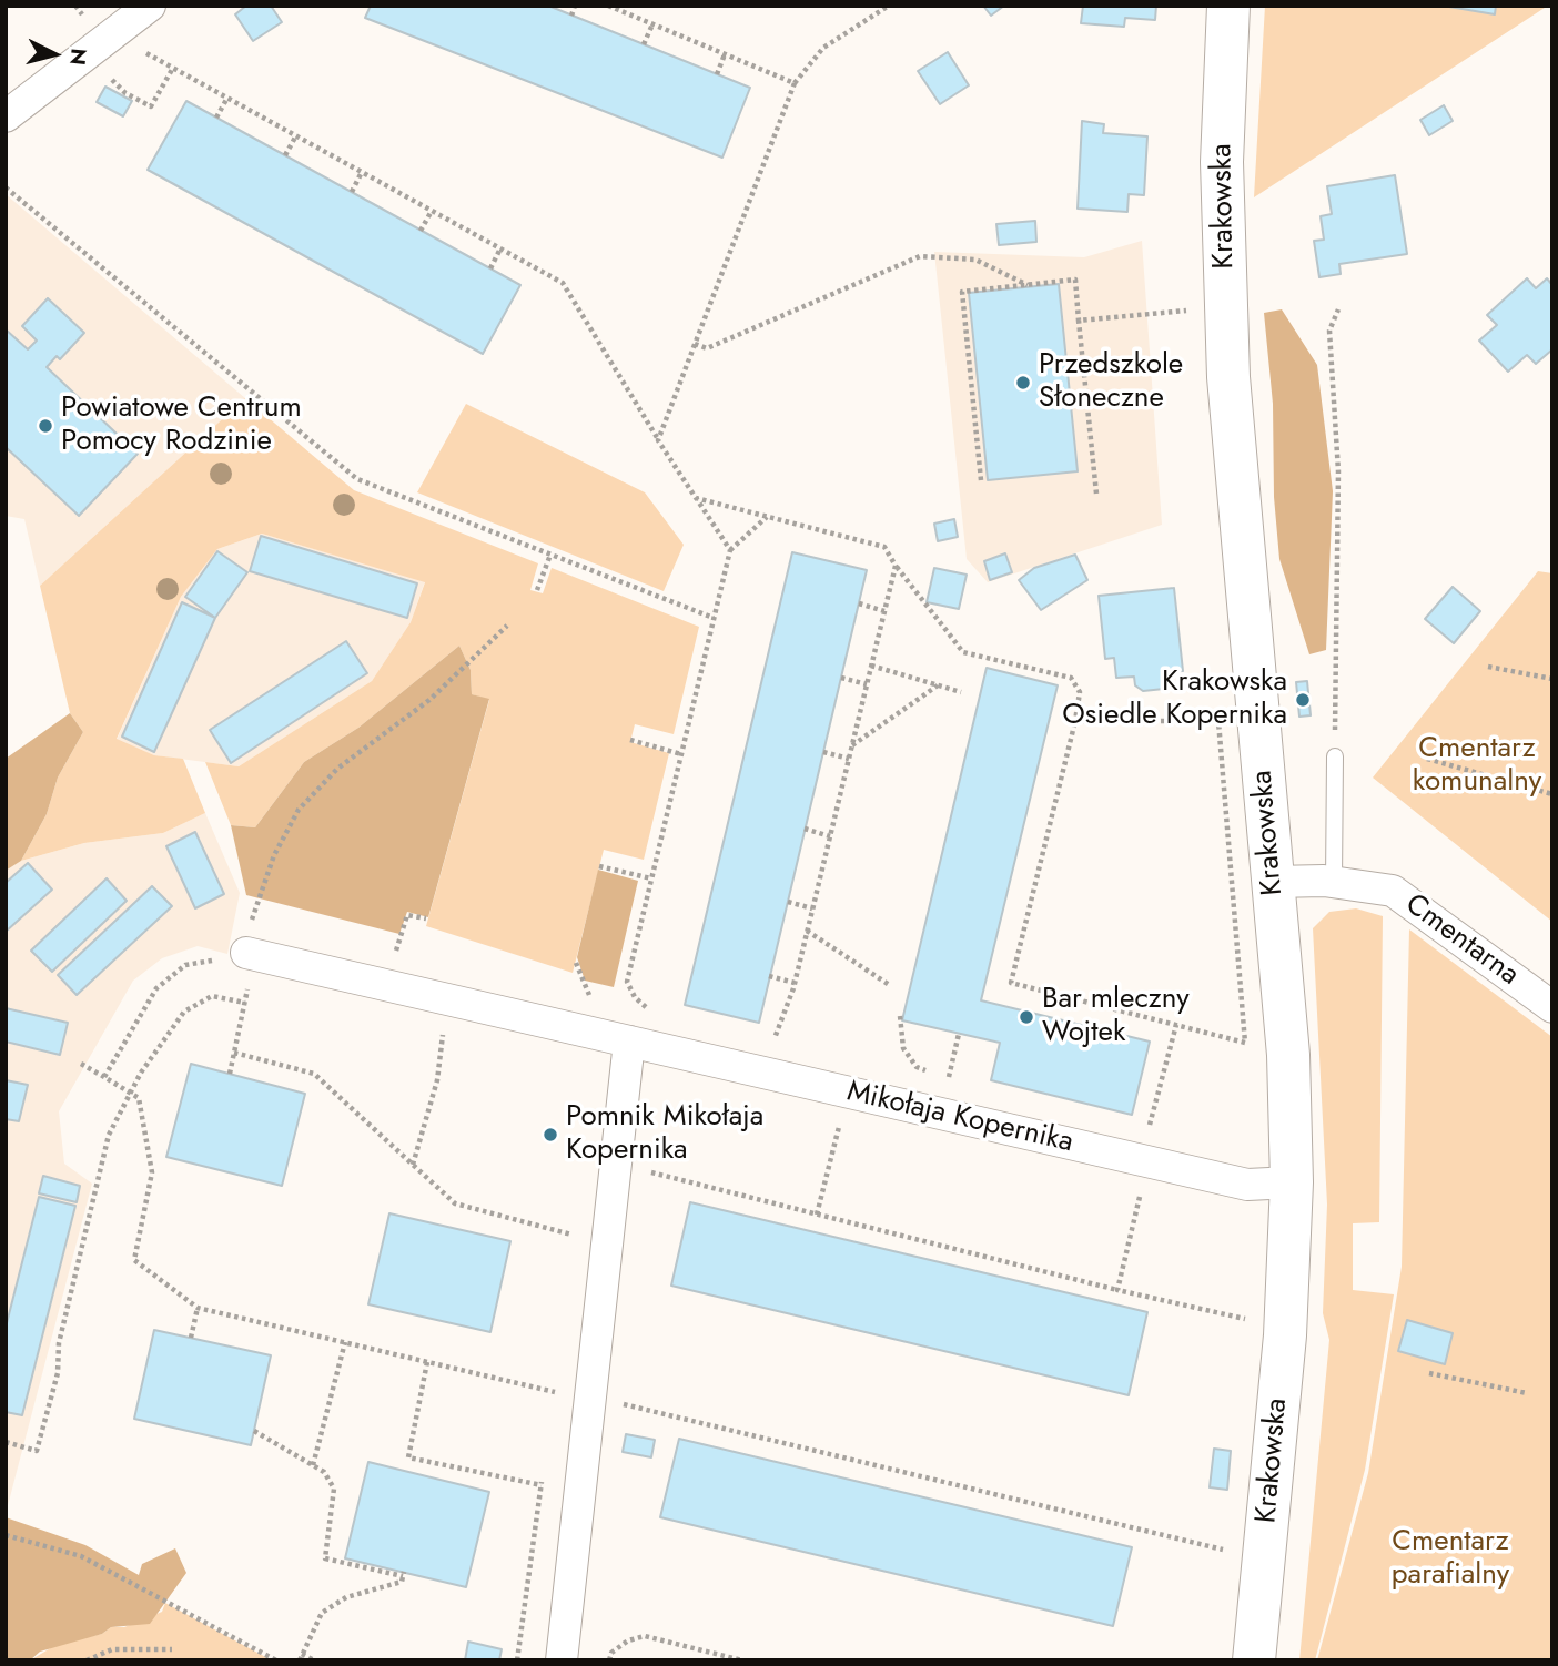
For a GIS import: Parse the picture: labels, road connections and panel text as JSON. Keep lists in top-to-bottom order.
{
  "streets": {
    "street": ["Krakowska", "Cmentarna", "Mikołaja Kopernika"]
  },
  "crossings": [
    ["Krakowska", "Cmentarna"],
    ["Krakowska", "Mikołaja Kopernika"]
  ],
  "parks": ["Cmentarz komunalny", "Cmentarz parafialny"],
  "places": [
    "Przedszkole Słoneczne",
    "Powiatowe Centrum Pomocy Rodzinie",
    "Krakowska Osiedle Kopernika",
    "Bar mleczny Wojtek",
    "Pomnik Mikołaja Kopernika"
  ],
  "north": "right"
}
